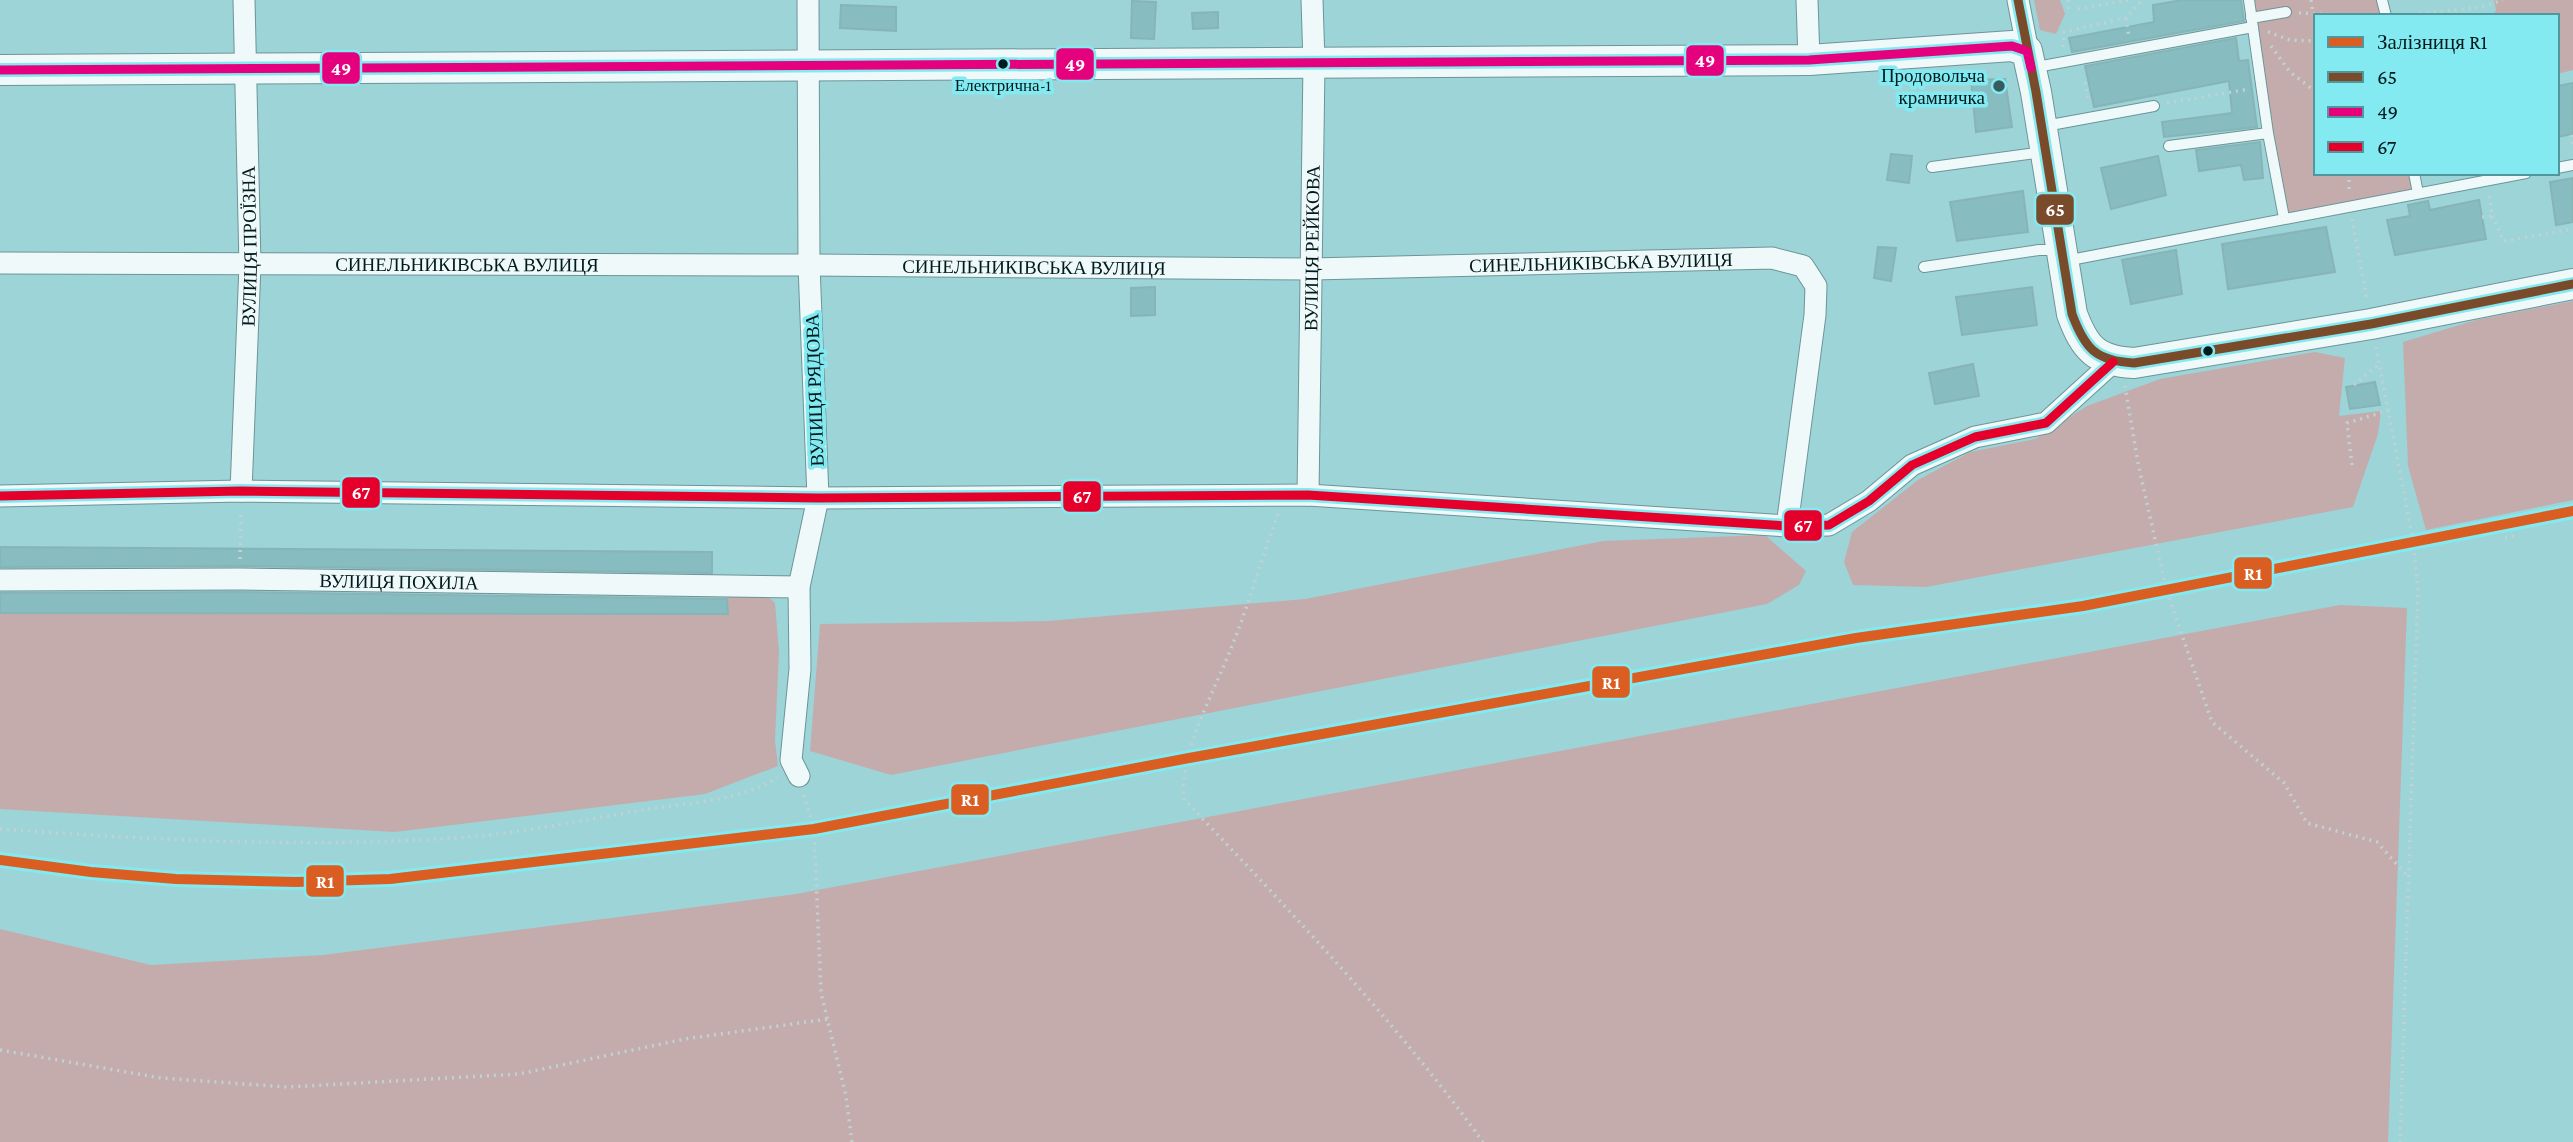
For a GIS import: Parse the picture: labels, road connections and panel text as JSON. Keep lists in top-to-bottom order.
{
  "streets": {
    "street": [
      "ВУЛИЦЯ ПРОЇЗНА",
      "ВУЛИЦЯ РЕЙКОВА",
      "СИНЕЛЬНИКІВСЬКА ВУЛИЦЯ",
      "ВУЛИЦЯ РЯДОВА",
      "ВУЛИЦЯ ПОХИЛА"
    ]
  },
  "crossings": [
    ["ВУЛИЦЯ ПРОЇЗНА", "СИНЕЛЬНИКІВСЬКА ВУЛИЦЯ"],
    ["ВУЛИЦЯ РЕЙКОВА", "СИНЕЛЬНИКІВСЬКА ВУЛИЦЯ"],
    ["СИНЕЛЬНИКІВСЬКА ВУЛИЦЯ", "ВУЛИЦЯ РЯДОВА"],
    ["ВУЛИЦЯ РЯДОВА", "ВУЛИЦЯ ПОХИЛА"]
  ],
  "places": ["Електрична-1", "Продовольча крамничка"],
  "lines": [
    "transit line 65",
    "transit line 49",
    "transit line 67",
    "rail line R1"
  ],
  "legend": [
    "Залізниця R1",
    "65",
    "49",
    "67"
  ]
}
